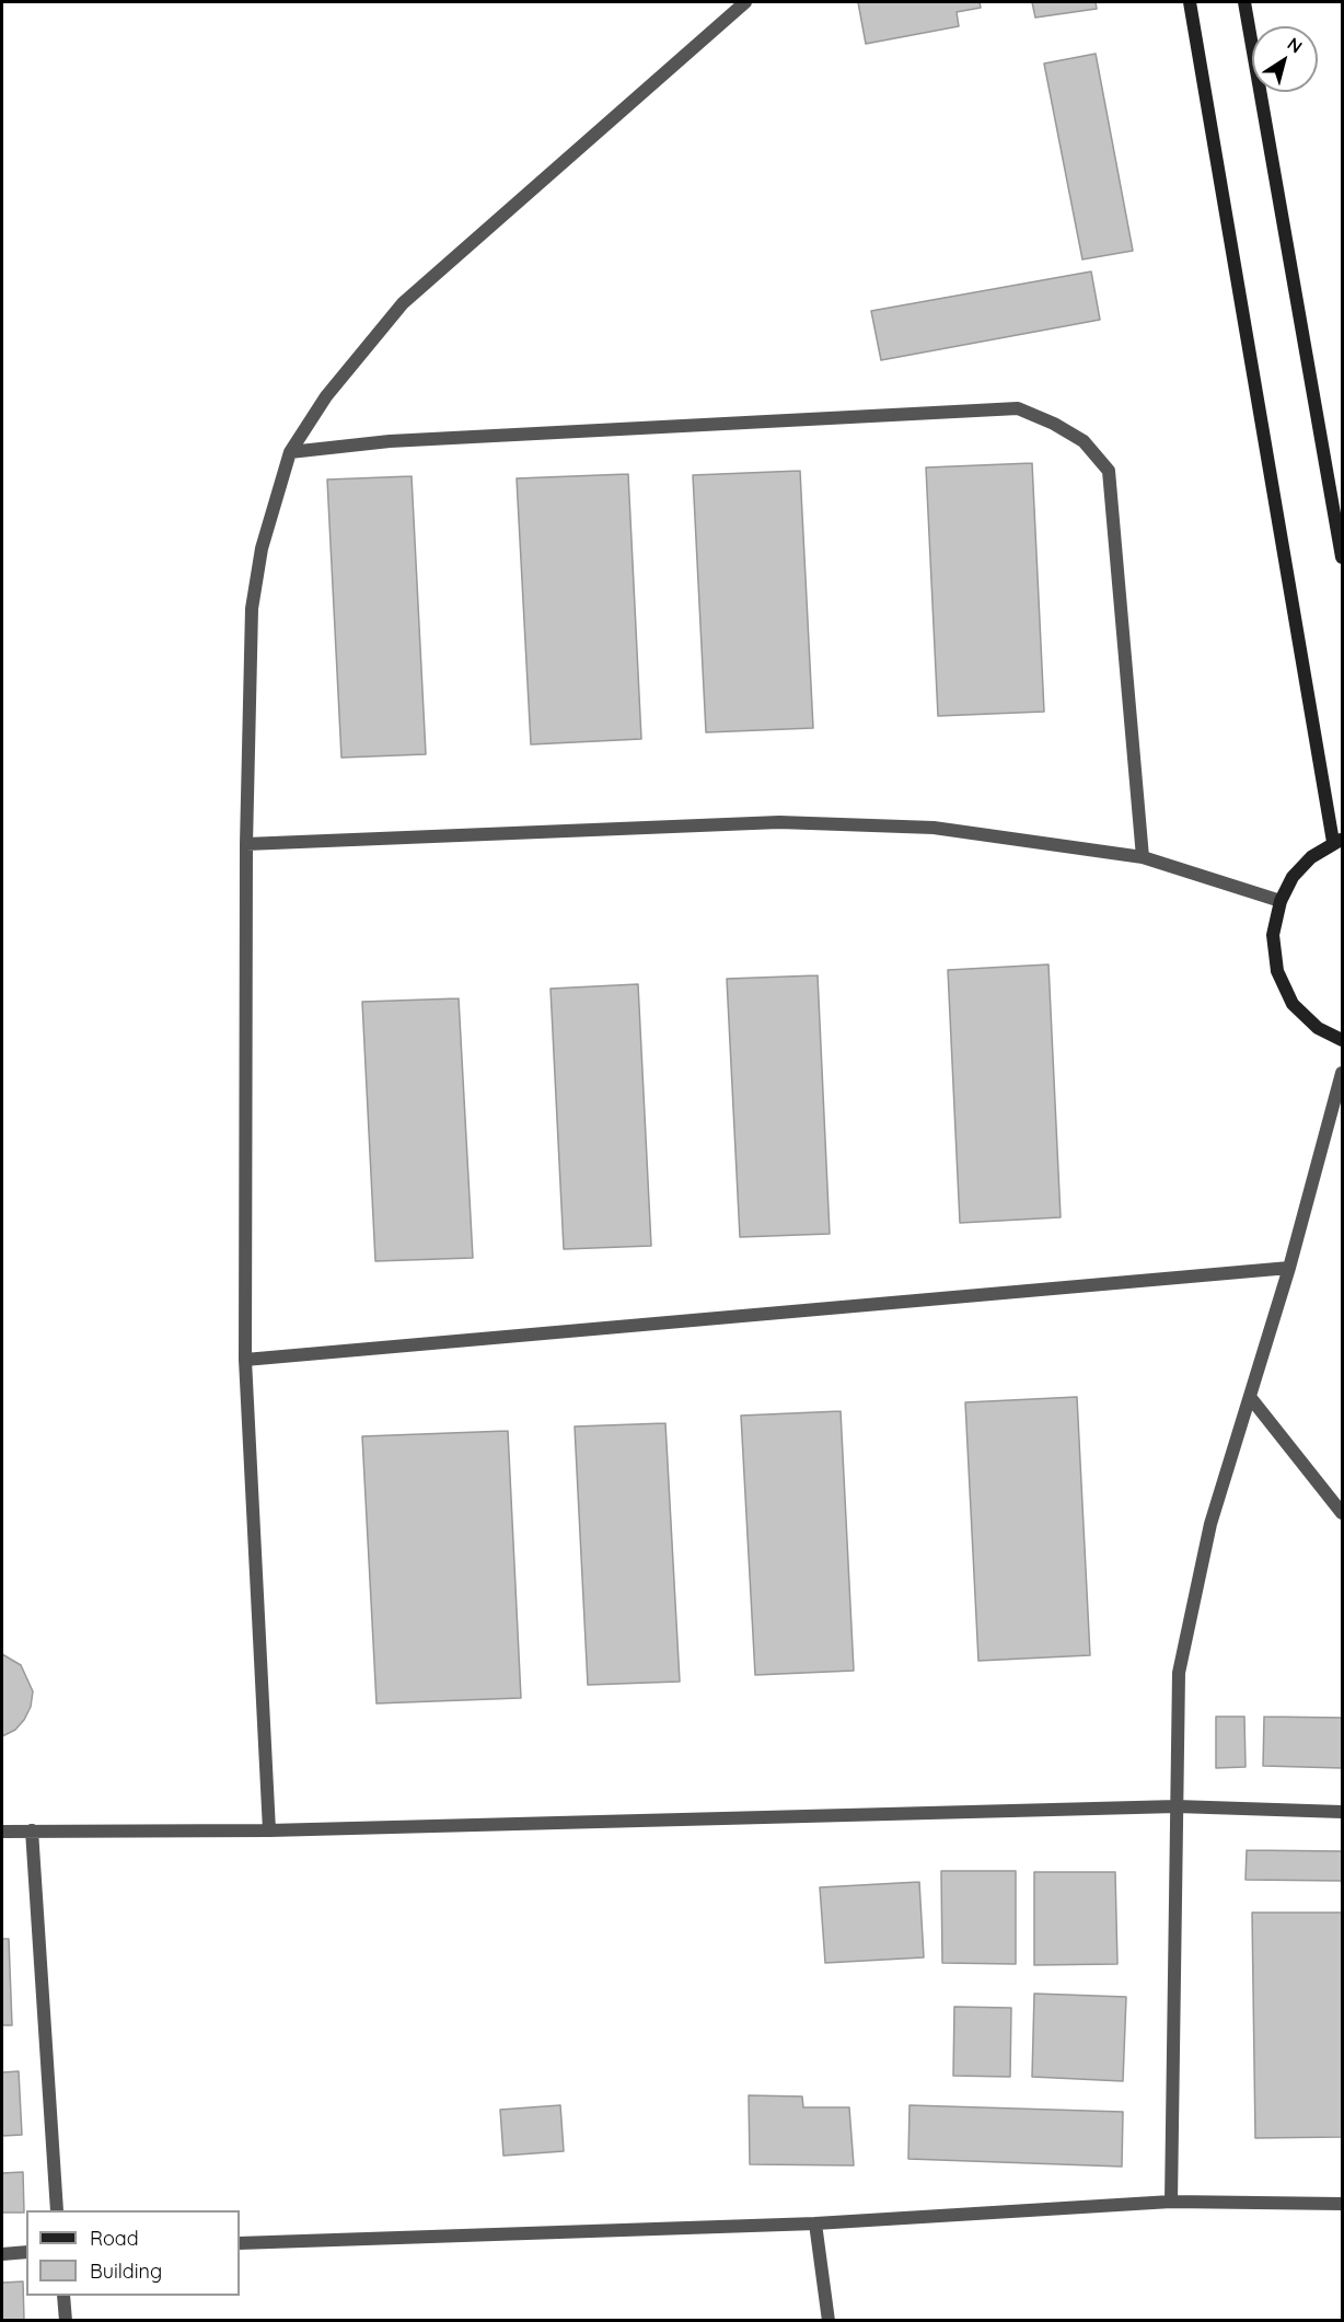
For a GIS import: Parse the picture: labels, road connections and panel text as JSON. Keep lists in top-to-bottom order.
{
  "legend": ["Road", "Building"],
  "north": "top right"
}
